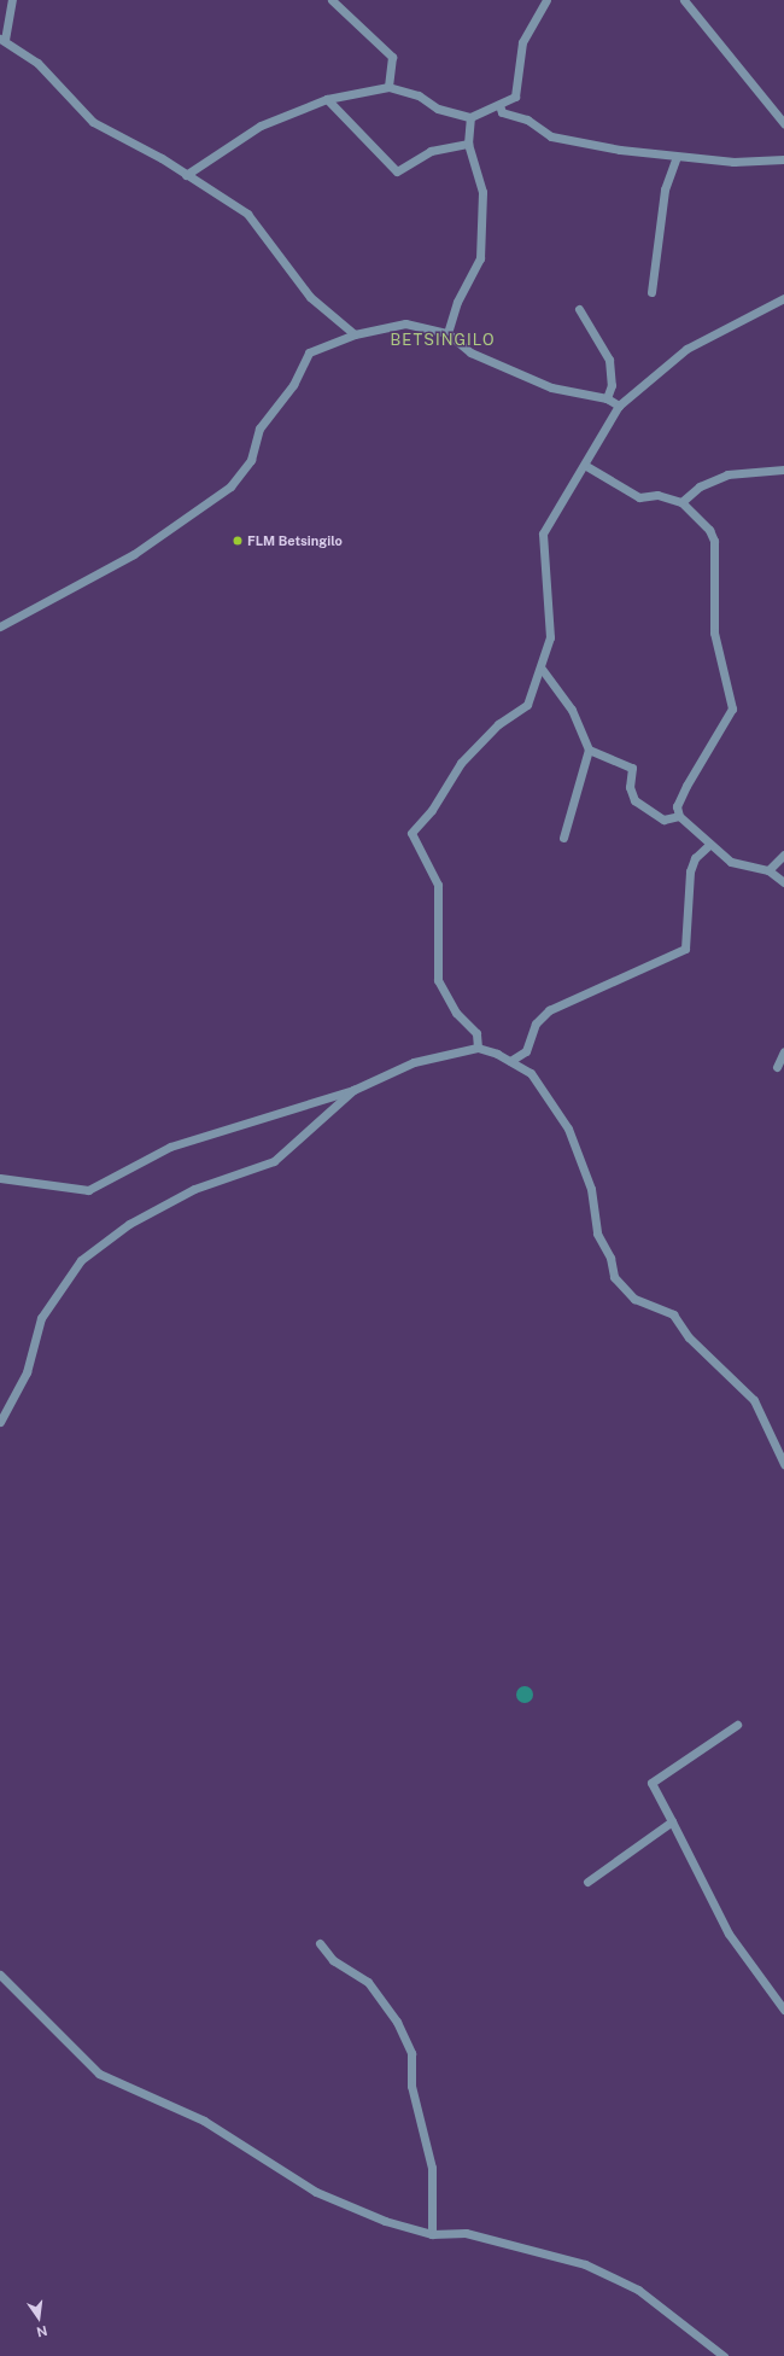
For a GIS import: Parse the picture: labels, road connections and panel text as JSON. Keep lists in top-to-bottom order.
{
  "districts": ["BETSINGILO"],
  "places": ["FLM Betsingilo"],
  "north": "bottom"
}
